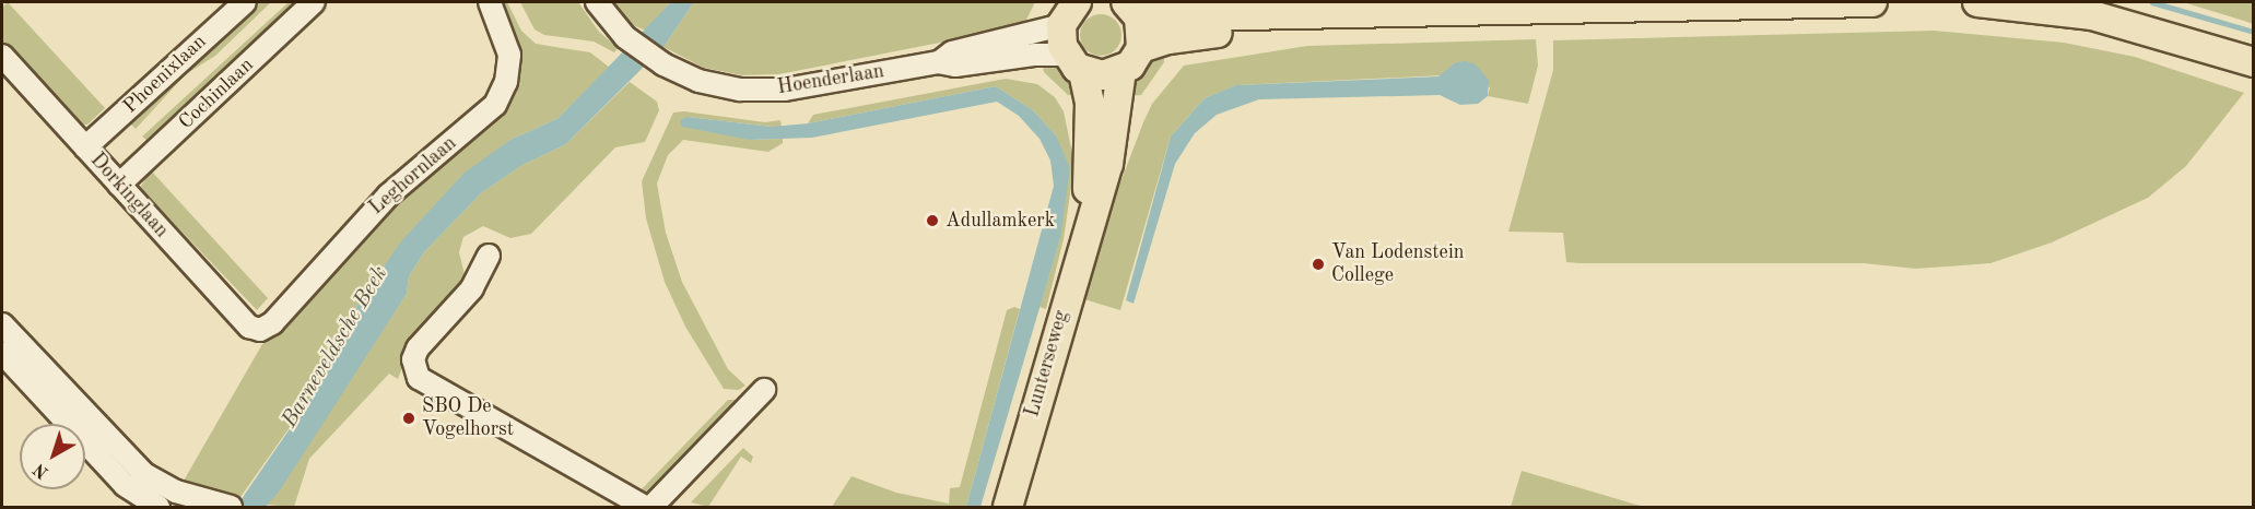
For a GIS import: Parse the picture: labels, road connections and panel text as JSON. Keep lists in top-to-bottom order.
{
  "streets": {
    "main road": ["Lunterseweg"],
    "street": [
      "Phoenixlaan",
      "Hoenderlaan",
      "Cochinlaan",
      "Leghornlaan",
      "Dorkinglaan"
    ]
  },
  "crossings": [
    ["Phoenixlaan", "Dorkinglaan"],
    ["Hoenderlaan", "Lunterseweg"],
    ["Cochinlaan", "Dorkinglaan"],
    ["Leghornlaan", "Dorkinglaan"]
  ],
  "water": ["Barneveldsche Beek"],
  "places": ["Adullamkerk", "Van Lodenstein College", "SBO De Vogelhorst"],
  "north": "bottom left"
}
